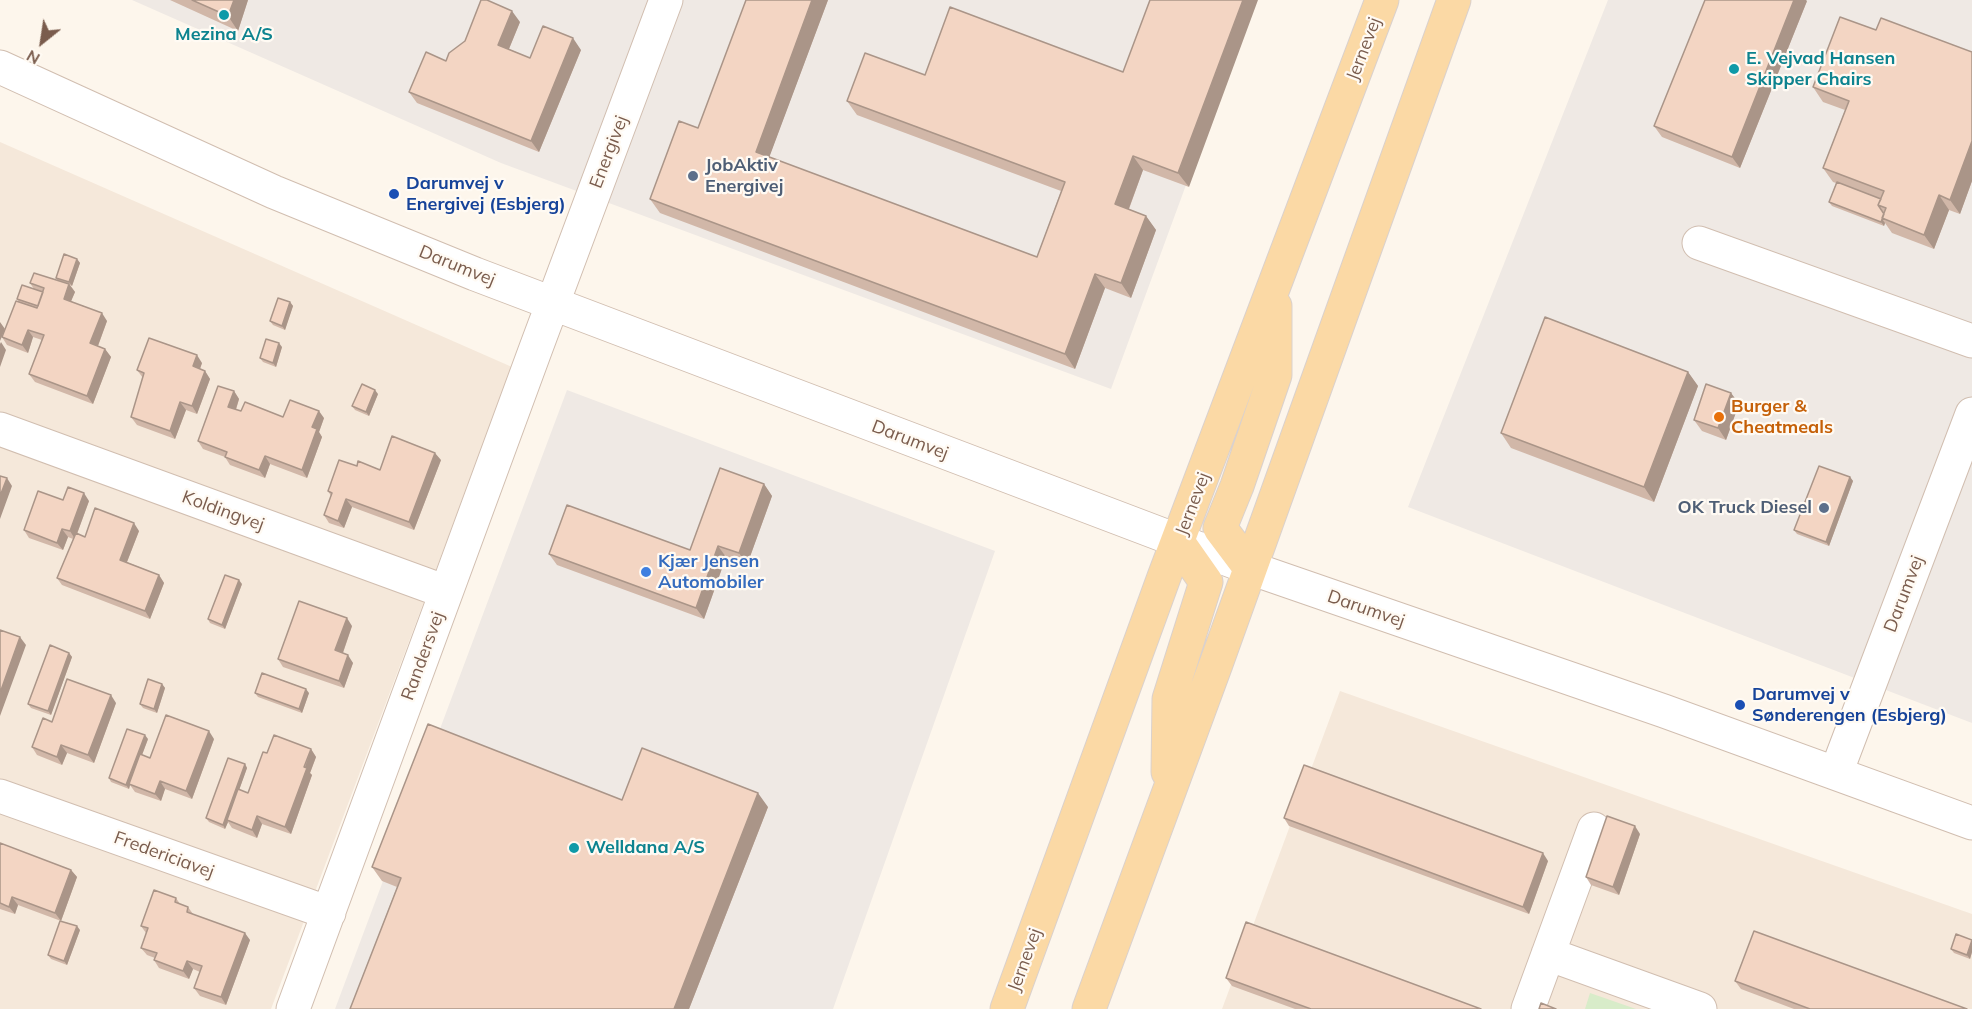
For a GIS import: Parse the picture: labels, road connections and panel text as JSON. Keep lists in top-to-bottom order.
{
  "streets": {
    "main road": ["Jernevej"],
    "street": [
      "Energivej",
      "Darumvej",
      "Koldingvej",
      "Randersvej",
      "Fredericiavej"
    ]
  },
  "crossings": [
    ["Jernevej", "Darumvej"],
    ["Energivej", "Darumvej"],
    ["Energivej", "Randersvej"],
    ["Darumvej", "Randersvej"],
    ["Koldingvej", "Randersvej"],
    ["Randersvej", "Fredericiavej"]
  ],
  "places": [
    "Mezina A/S",
    "E. Vejvad Hansen Skipper Chairs",
    "JobAktiv Energivej",
    "Darumvej v Energivej (Esbjerg)",
    "Burger & Cheatmeals",
    "OK Truck Diesel",
    "Kjær Jensen Automobiler",
    "Darumvej v Sønderengen (Esbjerg)",
    "Welldana A/S"
  ],
  "north": "bottom left"
}
